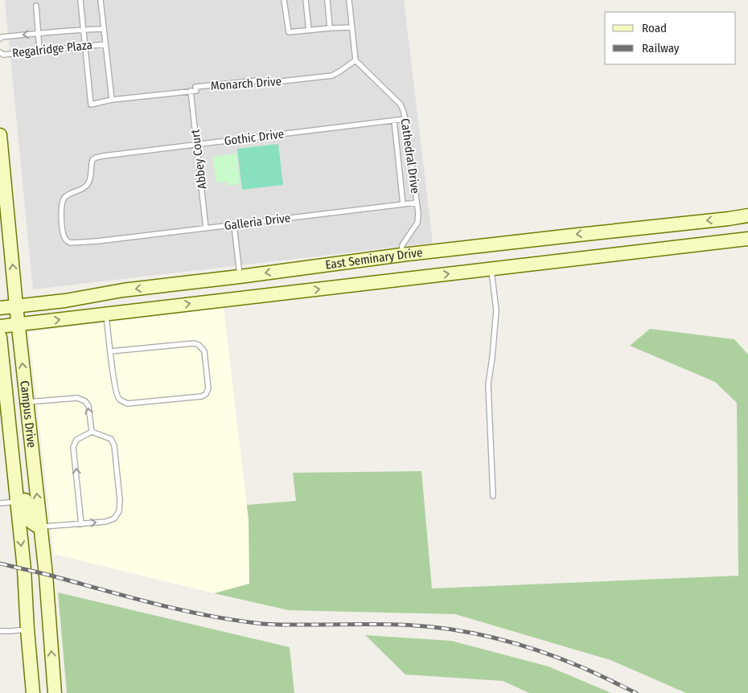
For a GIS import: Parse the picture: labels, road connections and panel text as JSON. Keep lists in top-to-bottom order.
{
  "streets": {
    "main road": ["East Seminary Drive", "Campus Drive"],
    "lane": [
      "Regalridge Plaza",
      "Monarch Drive",
      "Gothic Drive",
      "Cathedral Drive",
      "Abbey Court",
      "Galleria Drive"
    ]
  },
  "crossings": [
    ["Regalridge Plaza", "Monarch Drive"],
    ["Monarch Drive", "Cathedral Drive"],
    ["Monarch Drive", "Abbey Court"],
    ["Gothic Drive", "Cathedral Drive"],
    ["Gothic Drive", "Abbey Court"],
    ["Gothic Drive", "Galleria Drive"],
    ["Cathedral Drive", "Galleria Drive"],
    ["Cathedral Drive", "East Seminary Drive"],
    ["Abbey Court", "Galleria Drive"],
    ["East Seminary Drive", "Campus Drive"]
  ],
  "legend": ["Road", "Railway"]
}
